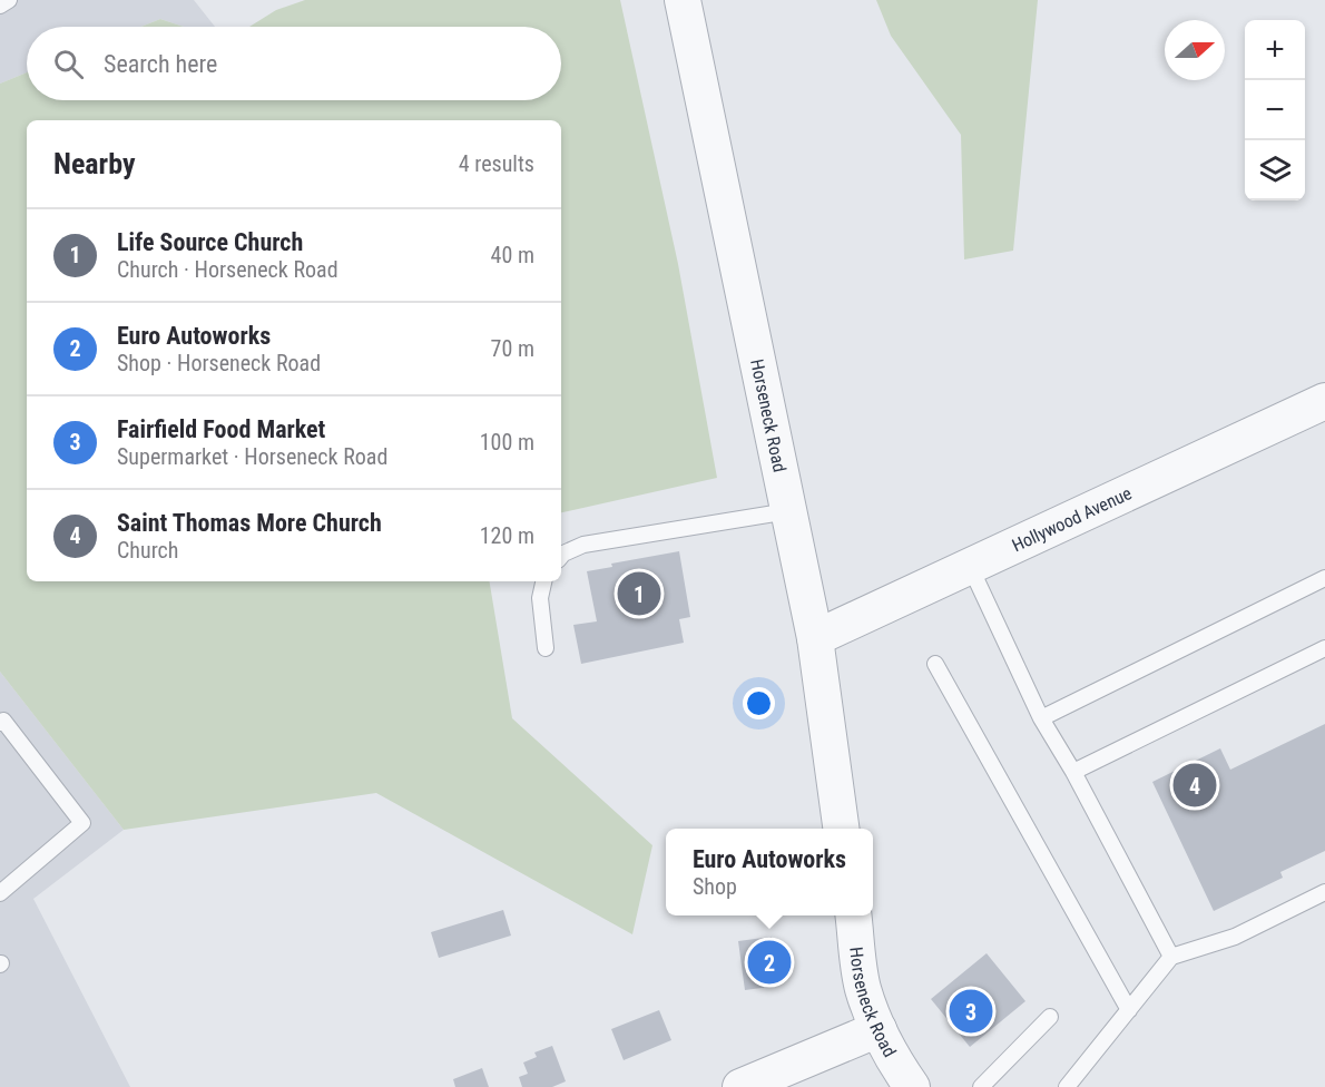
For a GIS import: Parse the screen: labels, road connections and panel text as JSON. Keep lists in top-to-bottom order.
{
  "streets": {
    "street": ["Horseneck Road", "Hollywood Avenue"]
  },
  "crossings": [
    ["Horseneck Road", "Hollywood Avenue"]
  ],
  "north": "right",
  "page": {
    "map_buttons": ["+", "−"],
    "search": "Search here",
    "heading": ["Nearby", "4 results"],
    "list": [
      {
        "mark": "1",
        "name": "Life Source Church",
        "note": "Church · Horseneck Road",
        "value": "40 m"
      },
      {
        "mark": "2",
        "name": "Euro Autoworks",
        "note": "Shop · Horseneck Road",
        "value": "70 m"
      },
      {
        "mark": "3",
        "name": "Fairfield Food Market",
        "note": "Supermarket · Horseneck Road",
        "value": "100 m"
      },
      {
        "mark": "4",
        "name": "Saint Thomas More Church",
        "note": "Church",
        "value": "120 m"
      }
    ],
    "pins": [
      "1",
      "4",
      "2",
      "3"
    ],
    "popup": ["Euro Autoworks", "Shop"]
  }
}
